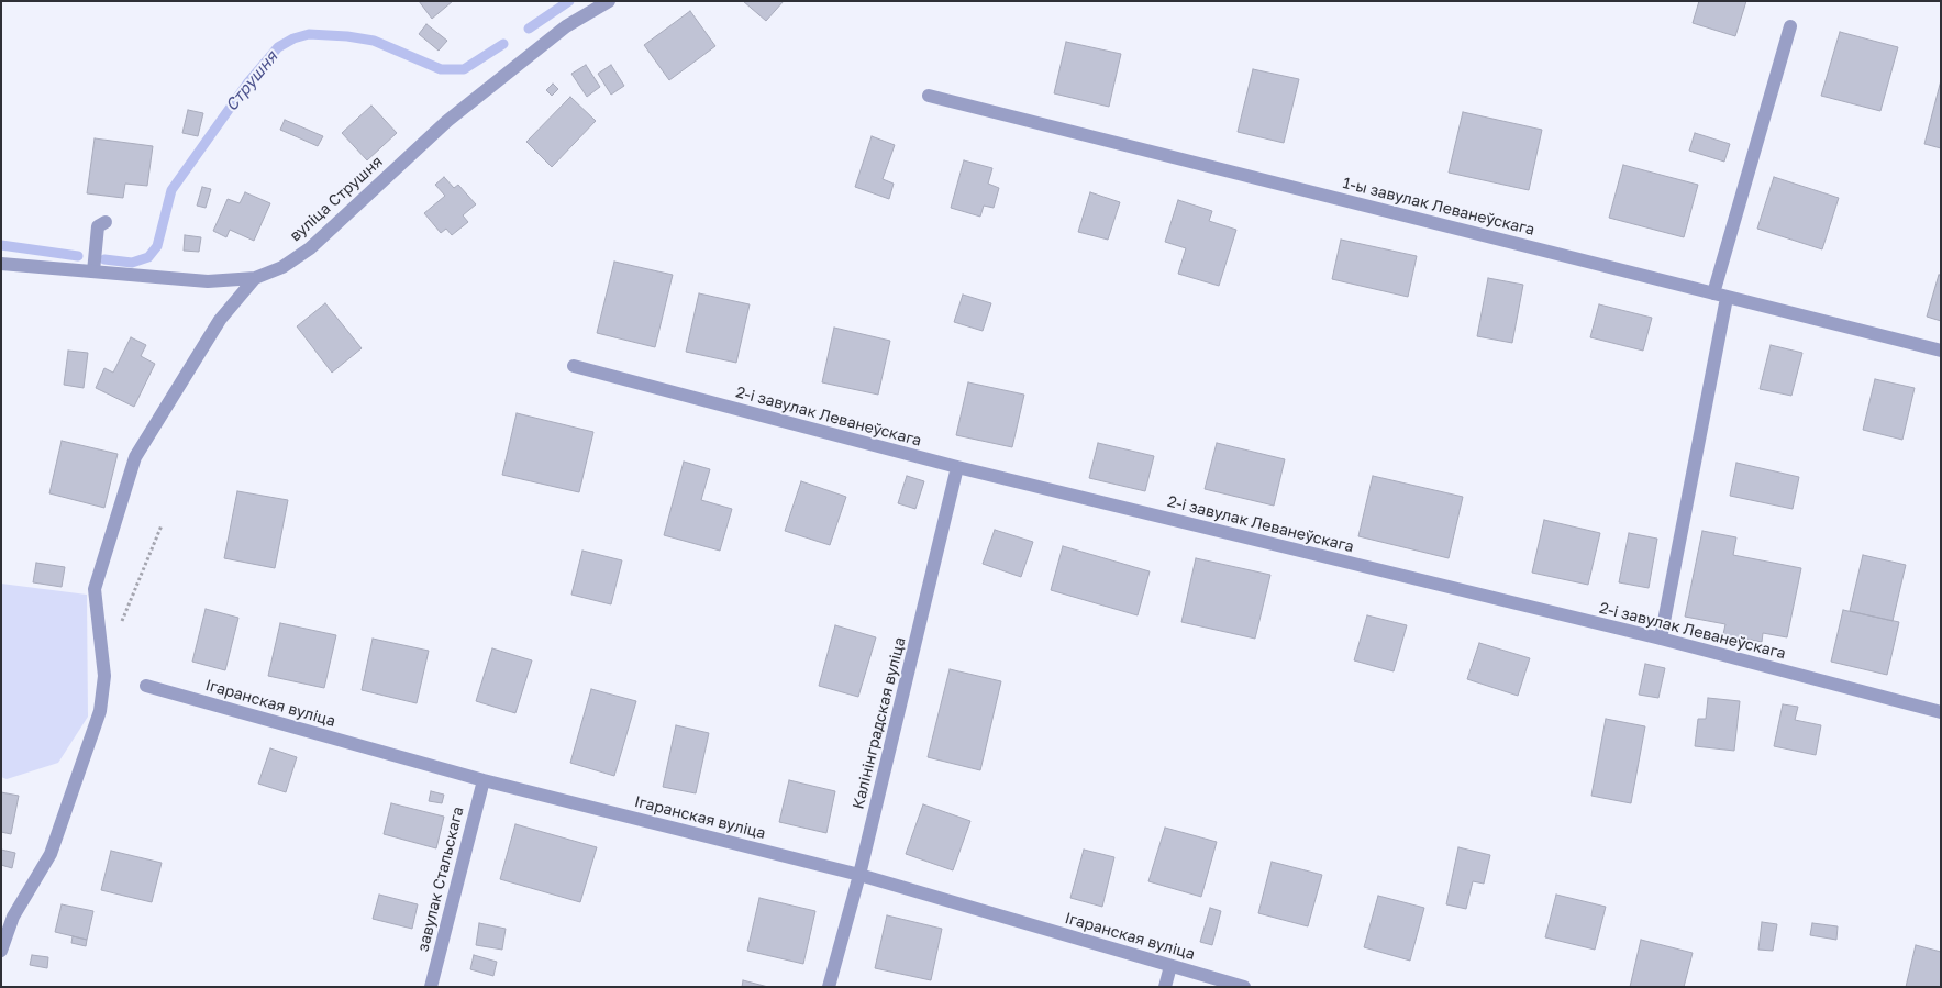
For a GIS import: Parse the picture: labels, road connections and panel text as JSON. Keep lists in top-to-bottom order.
{
  "streets": {
    "street": [
      "вуліца Струшня",
      "1-ы завулак Леванеўскага",
      "2-і завулак Леванеўскага",
      "Ігаранская вуліца",
      "Калінінградская вуліца",
      "завулак Стальскага"
    ]
  },
  "crossings": [
    ["2-і завулак Леванеўскага", "Калінінградская вуліца"],
    ["Ігаранская вуліца", "Калінінградская вуліца"],
    ["Ігаранская вуліца", "завулак Стальскага"]
  ],
  "water": ["Струшня"]
}
